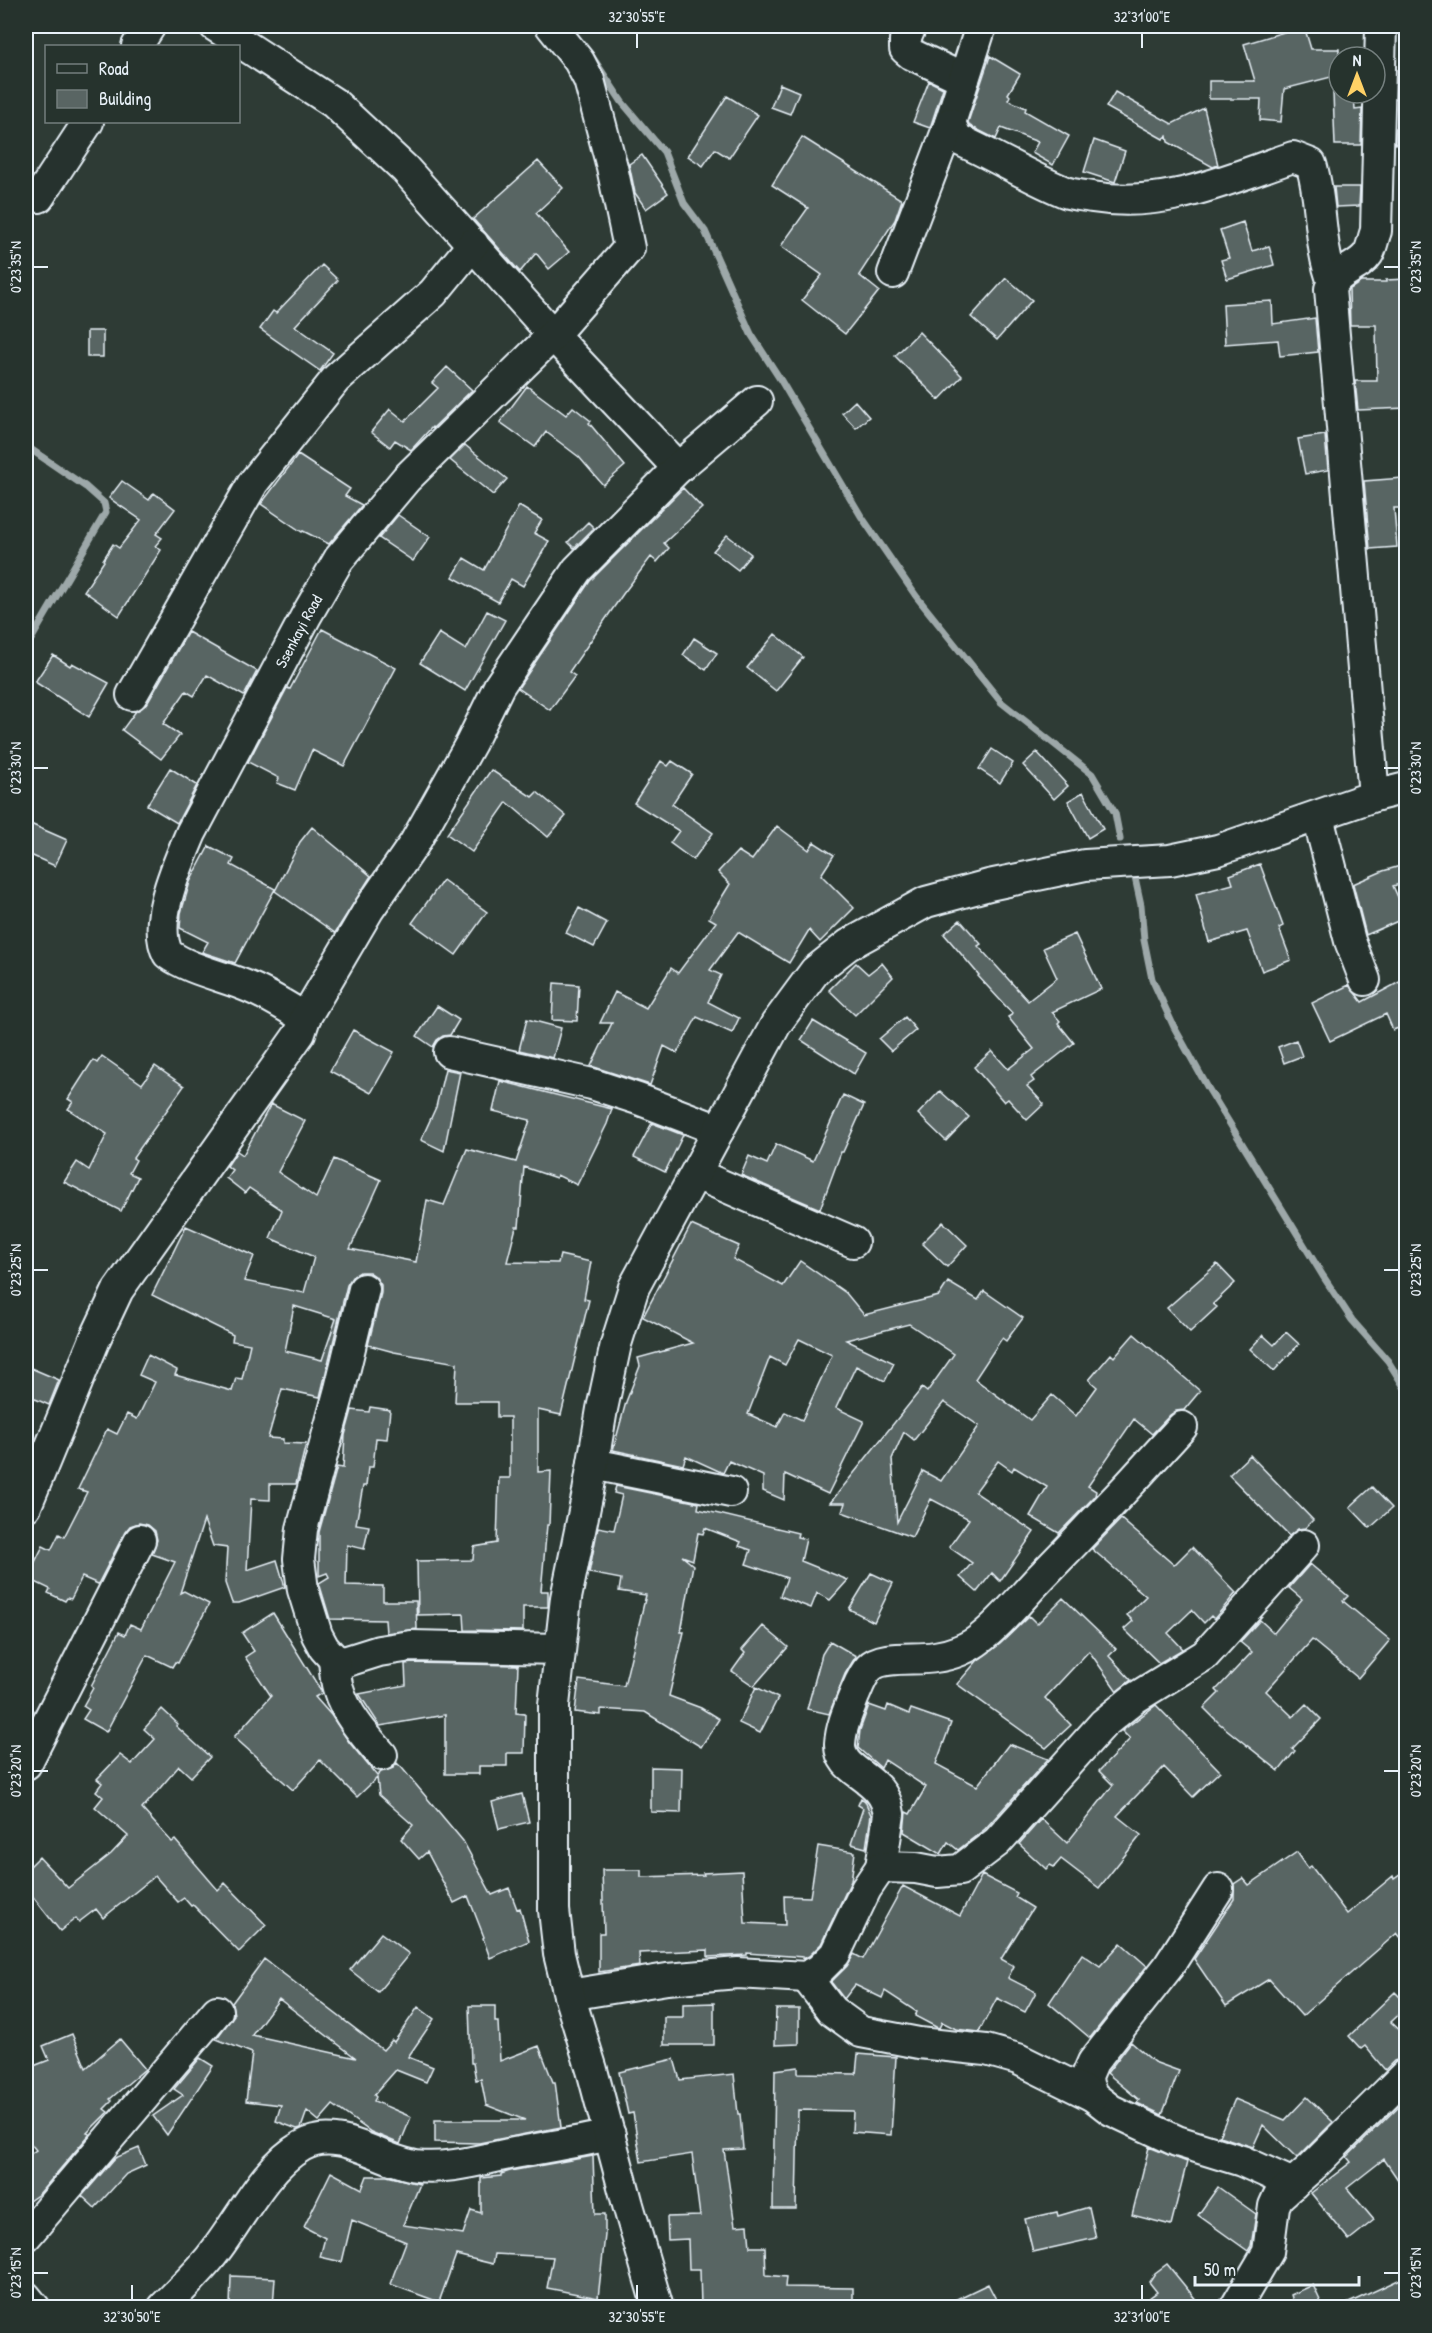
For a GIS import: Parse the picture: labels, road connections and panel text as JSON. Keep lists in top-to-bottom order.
{
  "streets": {
    "street": ["Ssenkayi Road"]
  },
  "legend": ["Road", "Building"],
  "scale_bar": "50 m",
  "north": "top",
  "coordinates": [
    "32°30'55\"E",
    "32°31'00\"E",
    "0°23'35\"N",
    "0°23'30\"N",
    "0°23'25\"N",
    "0°23'20\"N",
    "0°23'15\"N",
    "32°30'50\"E"
  ]
}
